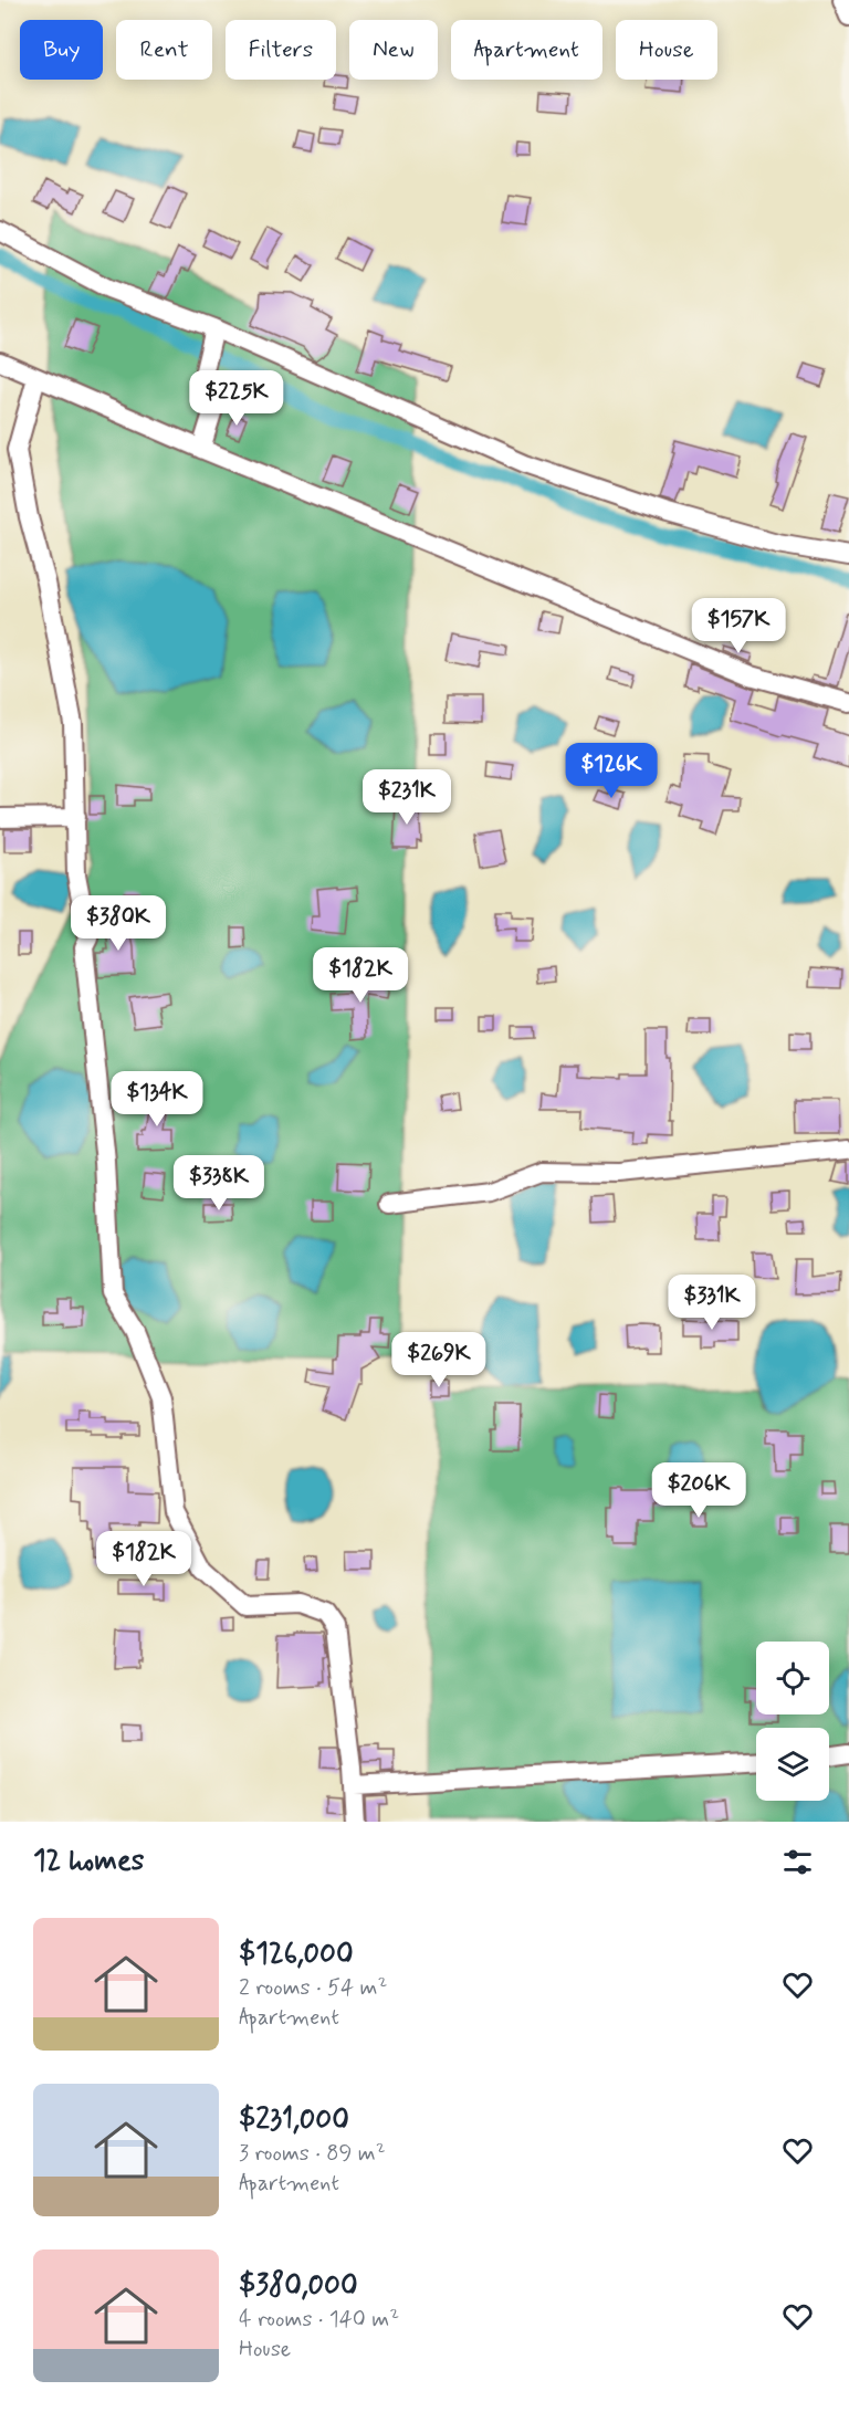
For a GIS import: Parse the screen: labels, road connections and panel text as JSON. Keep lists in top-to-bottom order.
{
  "page": {
    "chip": [
      "Buy",
      "Rent",
      "Filters",
      "New",
      "Apartment",
      "House"
    ],
    "price": [
      "$225K",
      "$157K",
      "$126K",
      "$231K",
      "$380K",
      "$182K",
      "$134K",
      "$338K",
      "$331K",
      "$269K",
      "$206K",
      "$182K"
    ],
    "heading": "12 homes",
    "list": [
      {
        "name": "$126,000",
        "note": "2 rooms · 54 m² · Apartment"
      },
      {
        "name": "$231,000",
        "note": "3 rooms · 89 m² · Apartment"
      },
      {
        "name": "$380,000",
        "note": "4 rooms · 140 m² · House"
      }
    ]
  }
}
